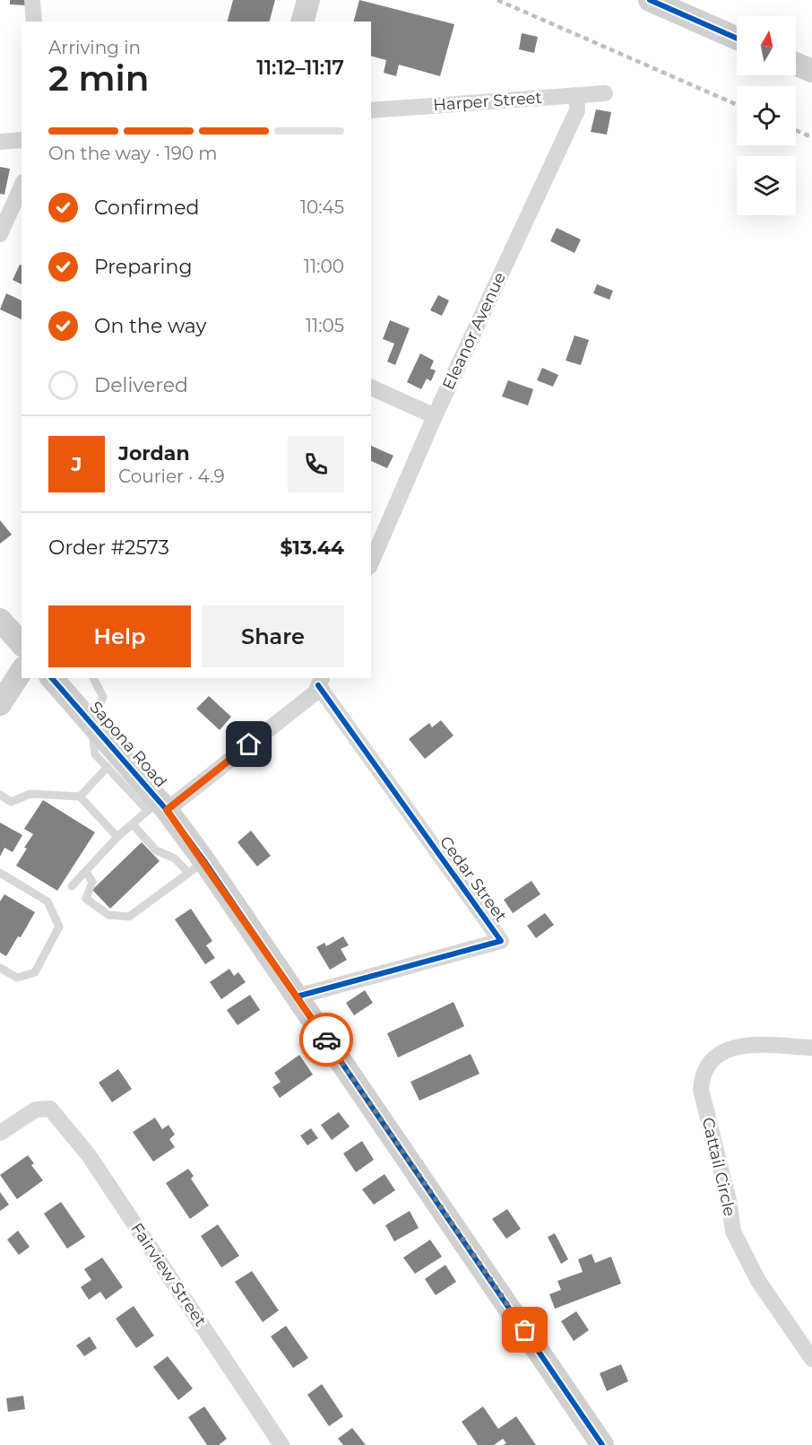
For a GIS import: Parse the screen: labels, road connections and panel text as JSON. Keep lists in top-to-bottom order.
{
  "streets": {
    "street": [
      "Harper Street",
      "Eleanor Avenue",
      "Sapona Road",
      "Cedar Street",
      "Cattail Circle",
      "Fairview Street"
    ]
  },
  "crossings": [
    ["Harper Street", "Eleanor Avenue"],
    ["Sapona Road", "Cedar Street"]
  ],
  "north": "top",
  "page": {
    "heading": ["2 min", "Arriving in", "11:12–11:17"],
    "panel": [
      "Jordan",
      "Courier · 4.9",
      "Order #2573",
      "$13.44"
    ],
    "bar": "On the way · 190 m",
    "list": [
      ["Confirmed", "10:45"],
      ["Preparing", "11:00"],
      ["On the way", "11:05"],
      "Delivered"
    ],
    "round": "J",
    "buttons": ["Help", "Share"]
  }
}
